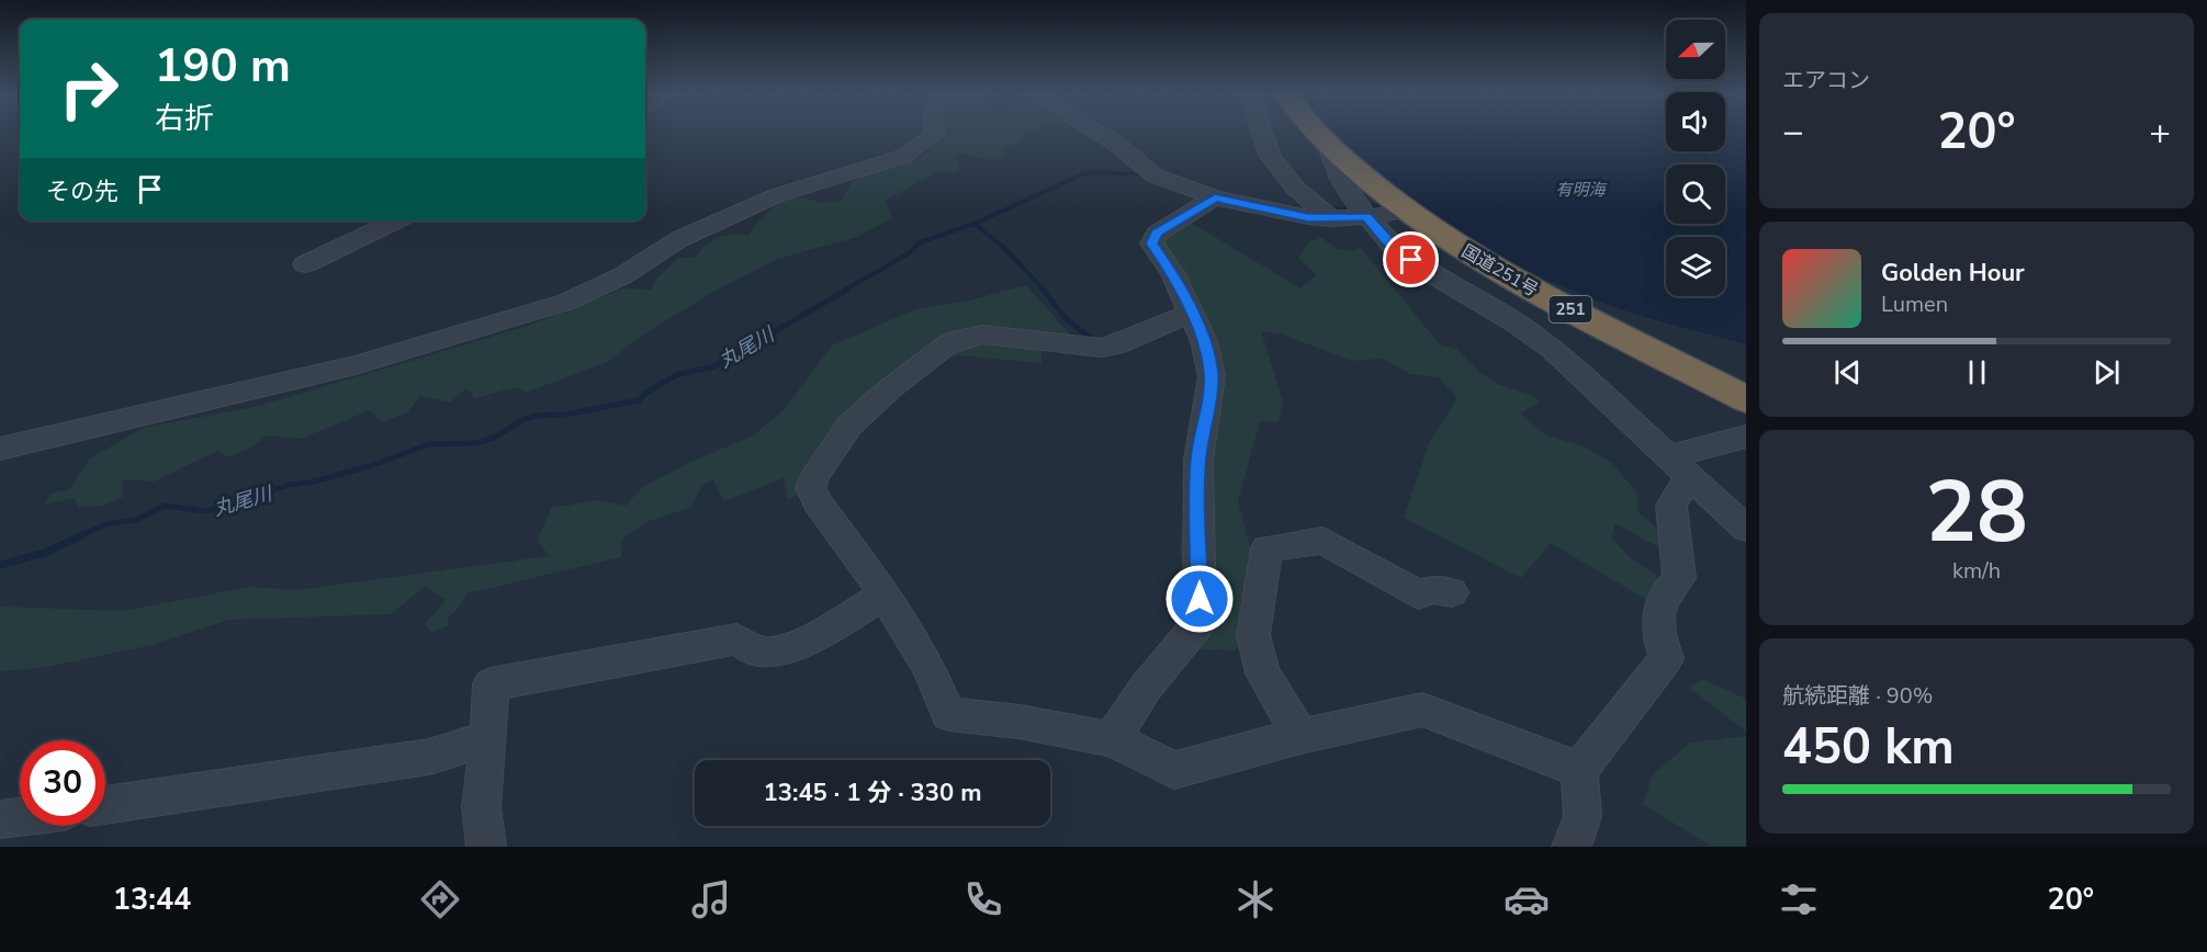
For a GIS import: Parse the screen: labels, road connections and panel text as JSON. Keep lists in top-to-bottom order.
{
  "streets": {
    "highway": ["国道251号", "251"]
  },
  "water": ["有明海", "丸尾川"],
  "north": "left",
  "page": {
    "tile": [
      "エアコン",
      ["28", "km/h"],
      ["航続距離 · 90%", "450 km"]
    ],
    "turn": ["190 m", "右折"],
    "heat": ["−", "20°", "+"],
    "then": "その先",
    "song": ["Golden Hour", "Lumen"],
    "limit": "30",
    "trip": "13:45 · 1 分 · 330 m",
    "tabs": ["13:44", "20°"]
  }
}
